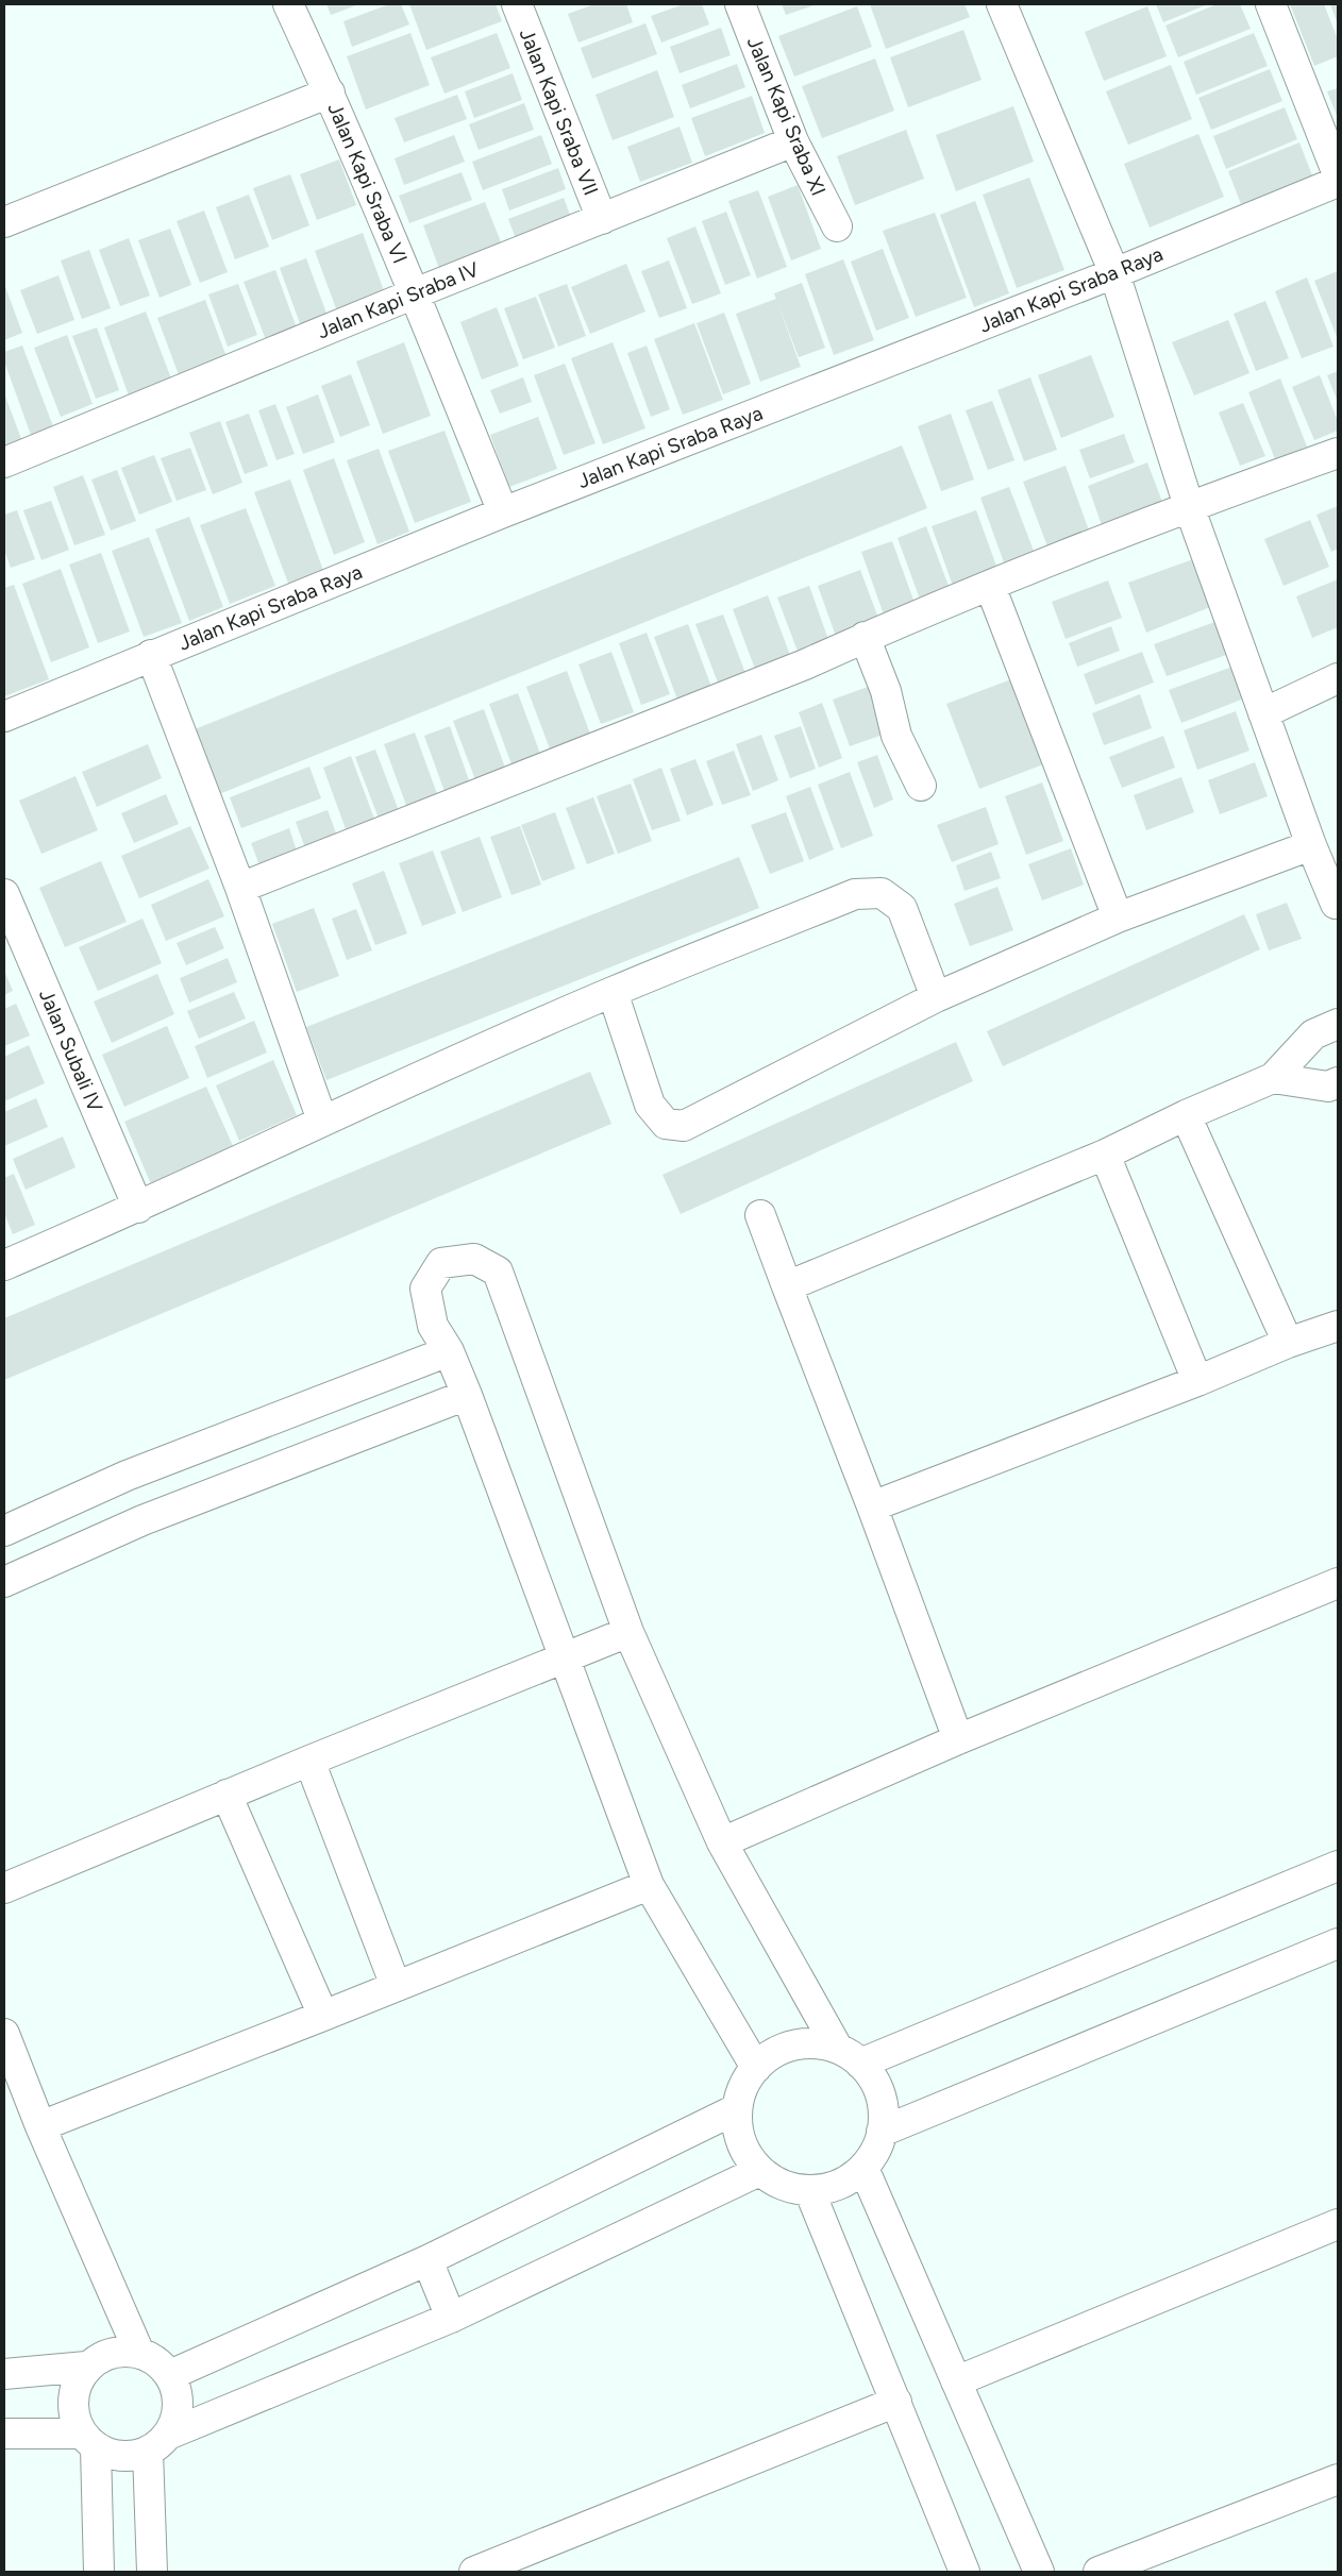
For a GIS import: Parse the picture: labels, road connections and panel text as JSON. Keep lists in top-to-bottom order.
{
  "streets": {
    "street": [
      "Jalan Kapi Sraba VII",
      "Jalan Kapi Sraba XI",
      "Jalan Kapi Sraba VI",
      "Jalan Kapi Sraba Raya",
      "Jalan Kapi Sraba IV",
      "Jalan Subali IV"
    ]
  },
  "crossings": [
    ["Jalan Kapi Sraba VII", "Jalan Kapi Sraba IV"],
    ["Jalan Kapi Sraba XI", "Jalan Kapi Sraba IV"],
    ["Jalan Kapi Sraba VI", "Jalan Kapi Sraba Raya"],
    ["Jalan Kapi Sraba VI", "Jalan Kapi Sraba IV"]
  ]
}
